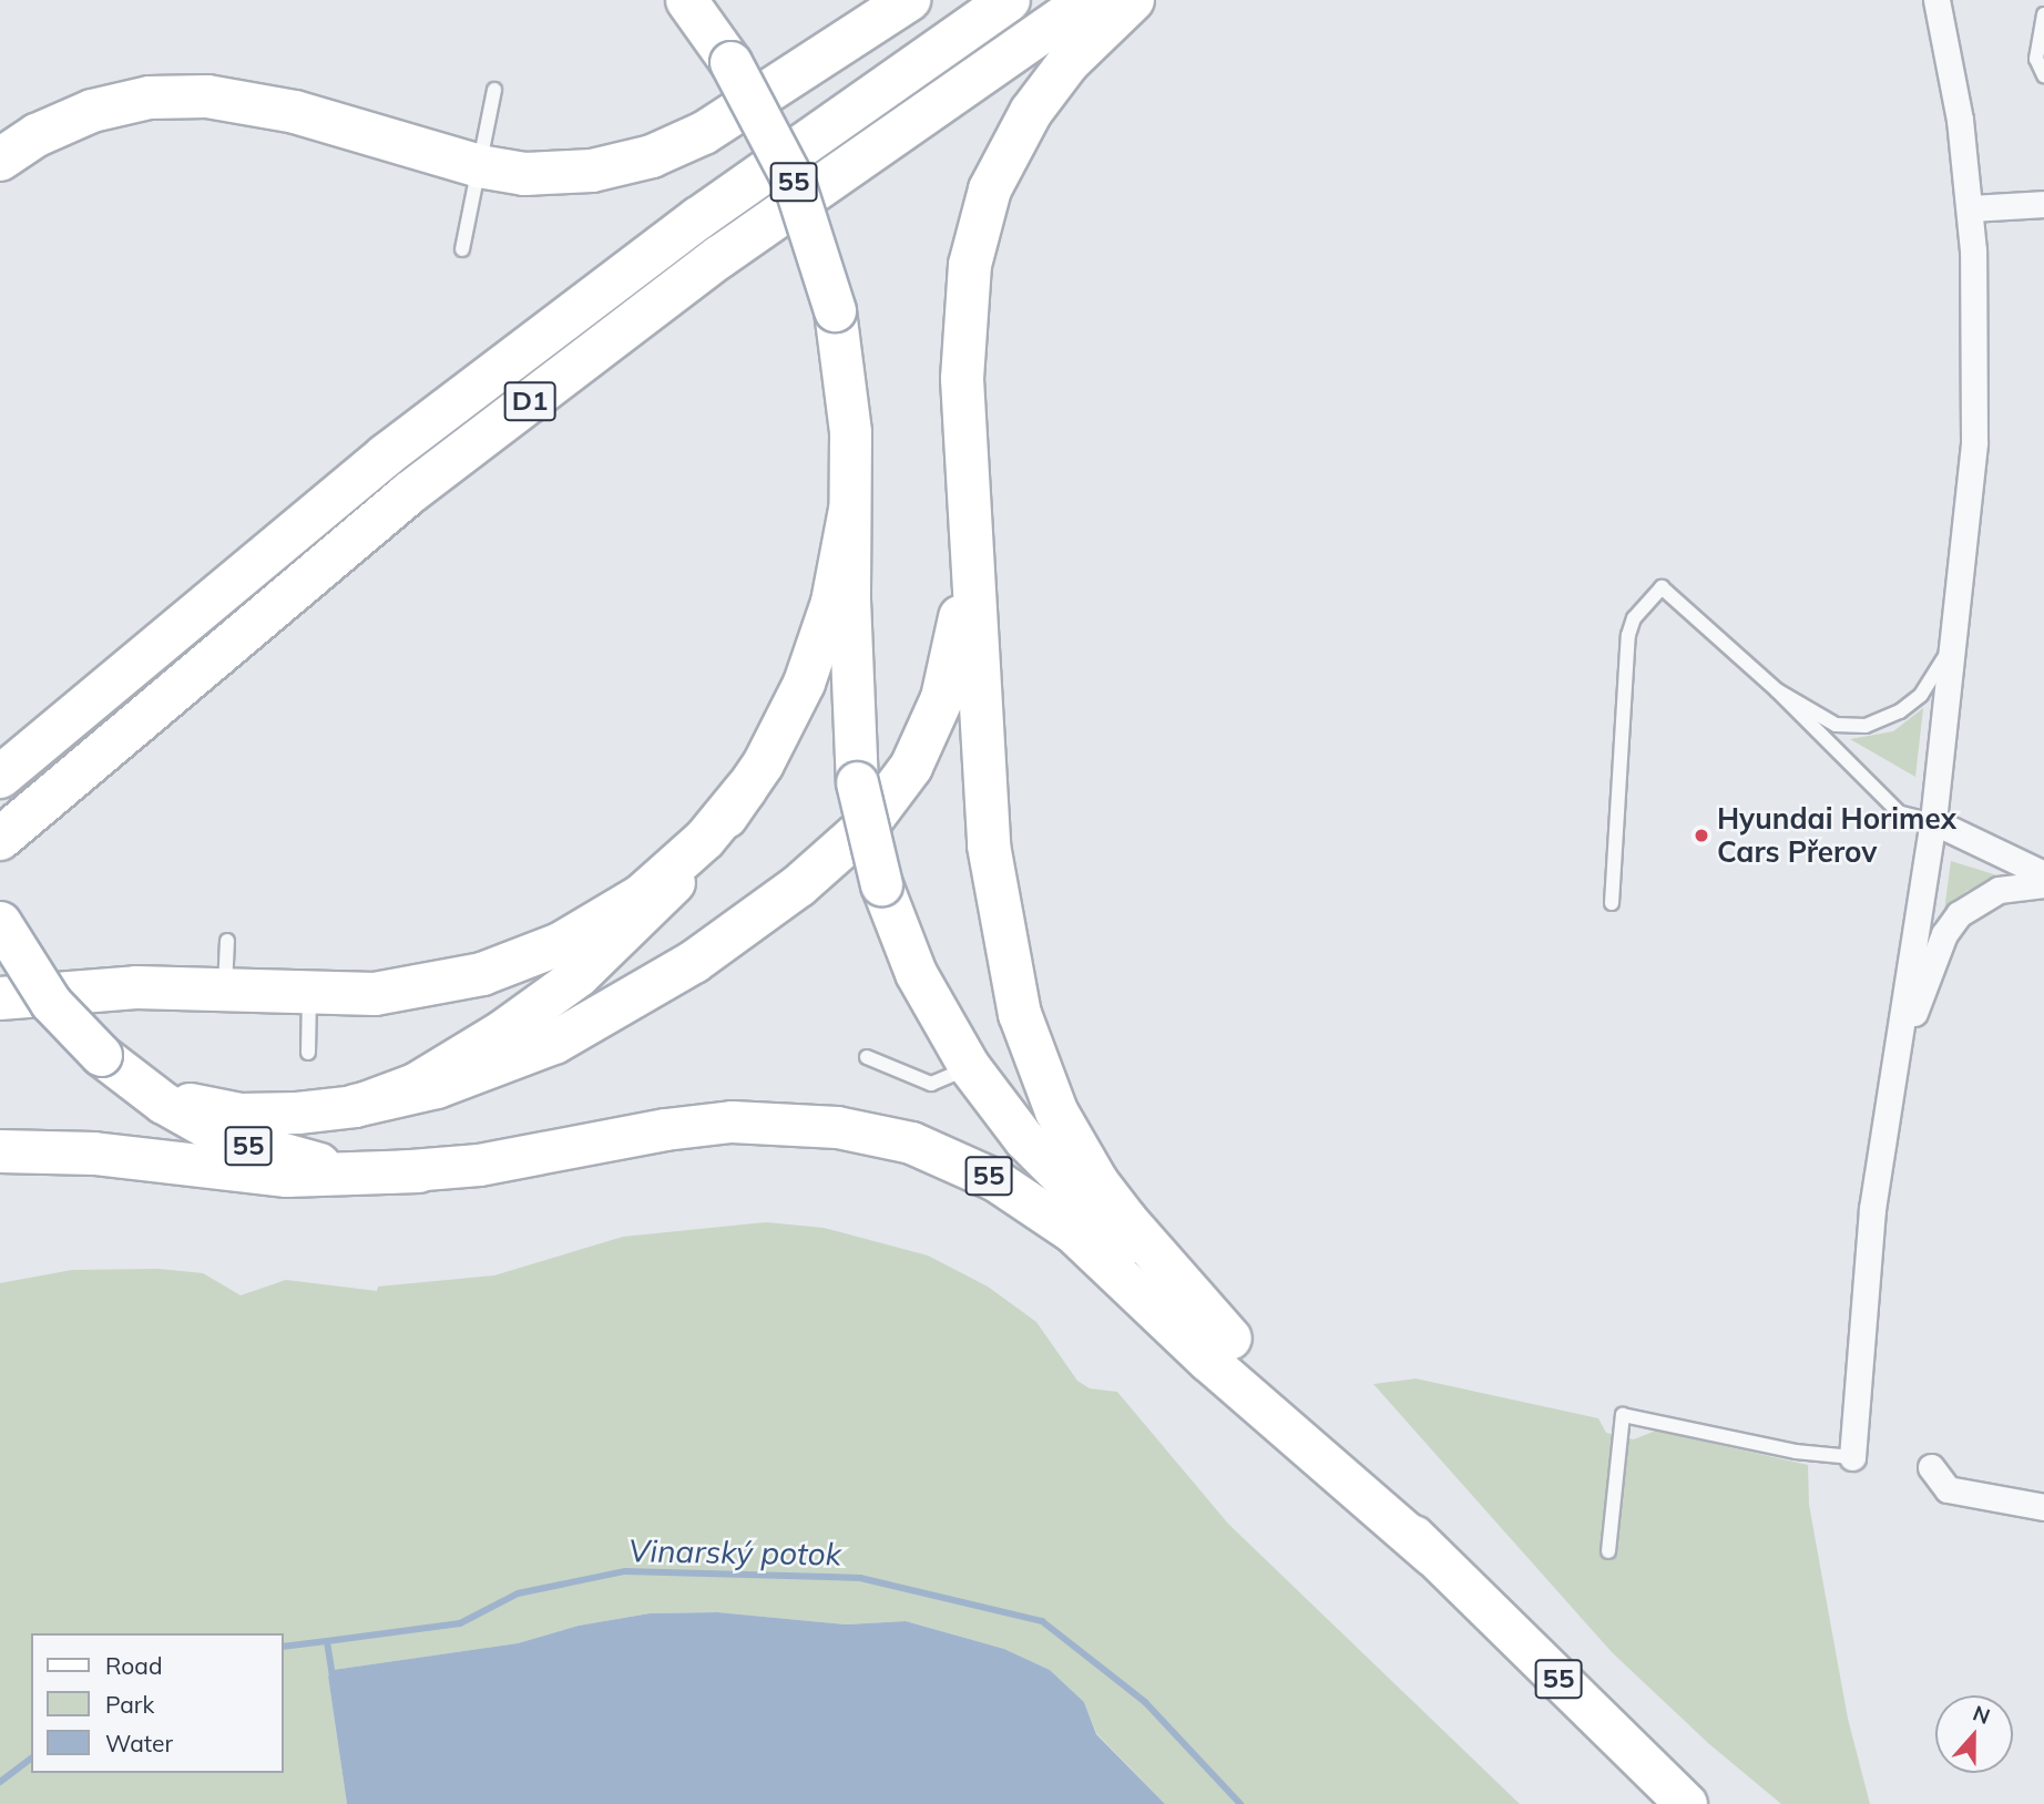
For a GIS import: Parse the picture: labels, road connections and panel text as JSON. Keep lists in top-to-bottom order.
{
  "streets": {
    "highway": ["D1"],
    "main road": ["55"]
  },
  "water": ["Vinarský potok"],
  "places": ["Hyundai Horimex Cars Přerov"],
  "legend": ["Road", "Park", "Water"],
  "north": "top"
}
